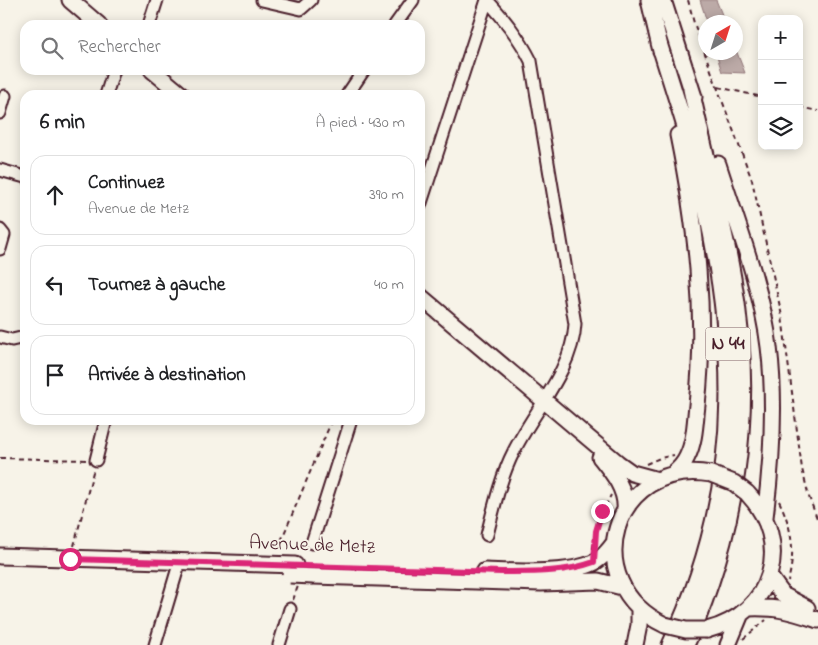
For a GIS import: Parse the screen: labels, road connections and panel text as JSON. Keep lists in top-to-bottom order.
{
  "streets": {
    "main road": ["N 44", "Avenue de Metz"]
  },
  "north": "top right",
  "page": {
    "map_buttons": ["+", "−"],
    "search": "Rechercher",
    "heading": ["6 min", "À pied · 430 m"],
    "list": [
      ["Continuez", "Avenue de Metz", "390 m"],
      ["Tournez à gauche", "40 m"],
      "Arrivée à destination"
    ]
  }
}
